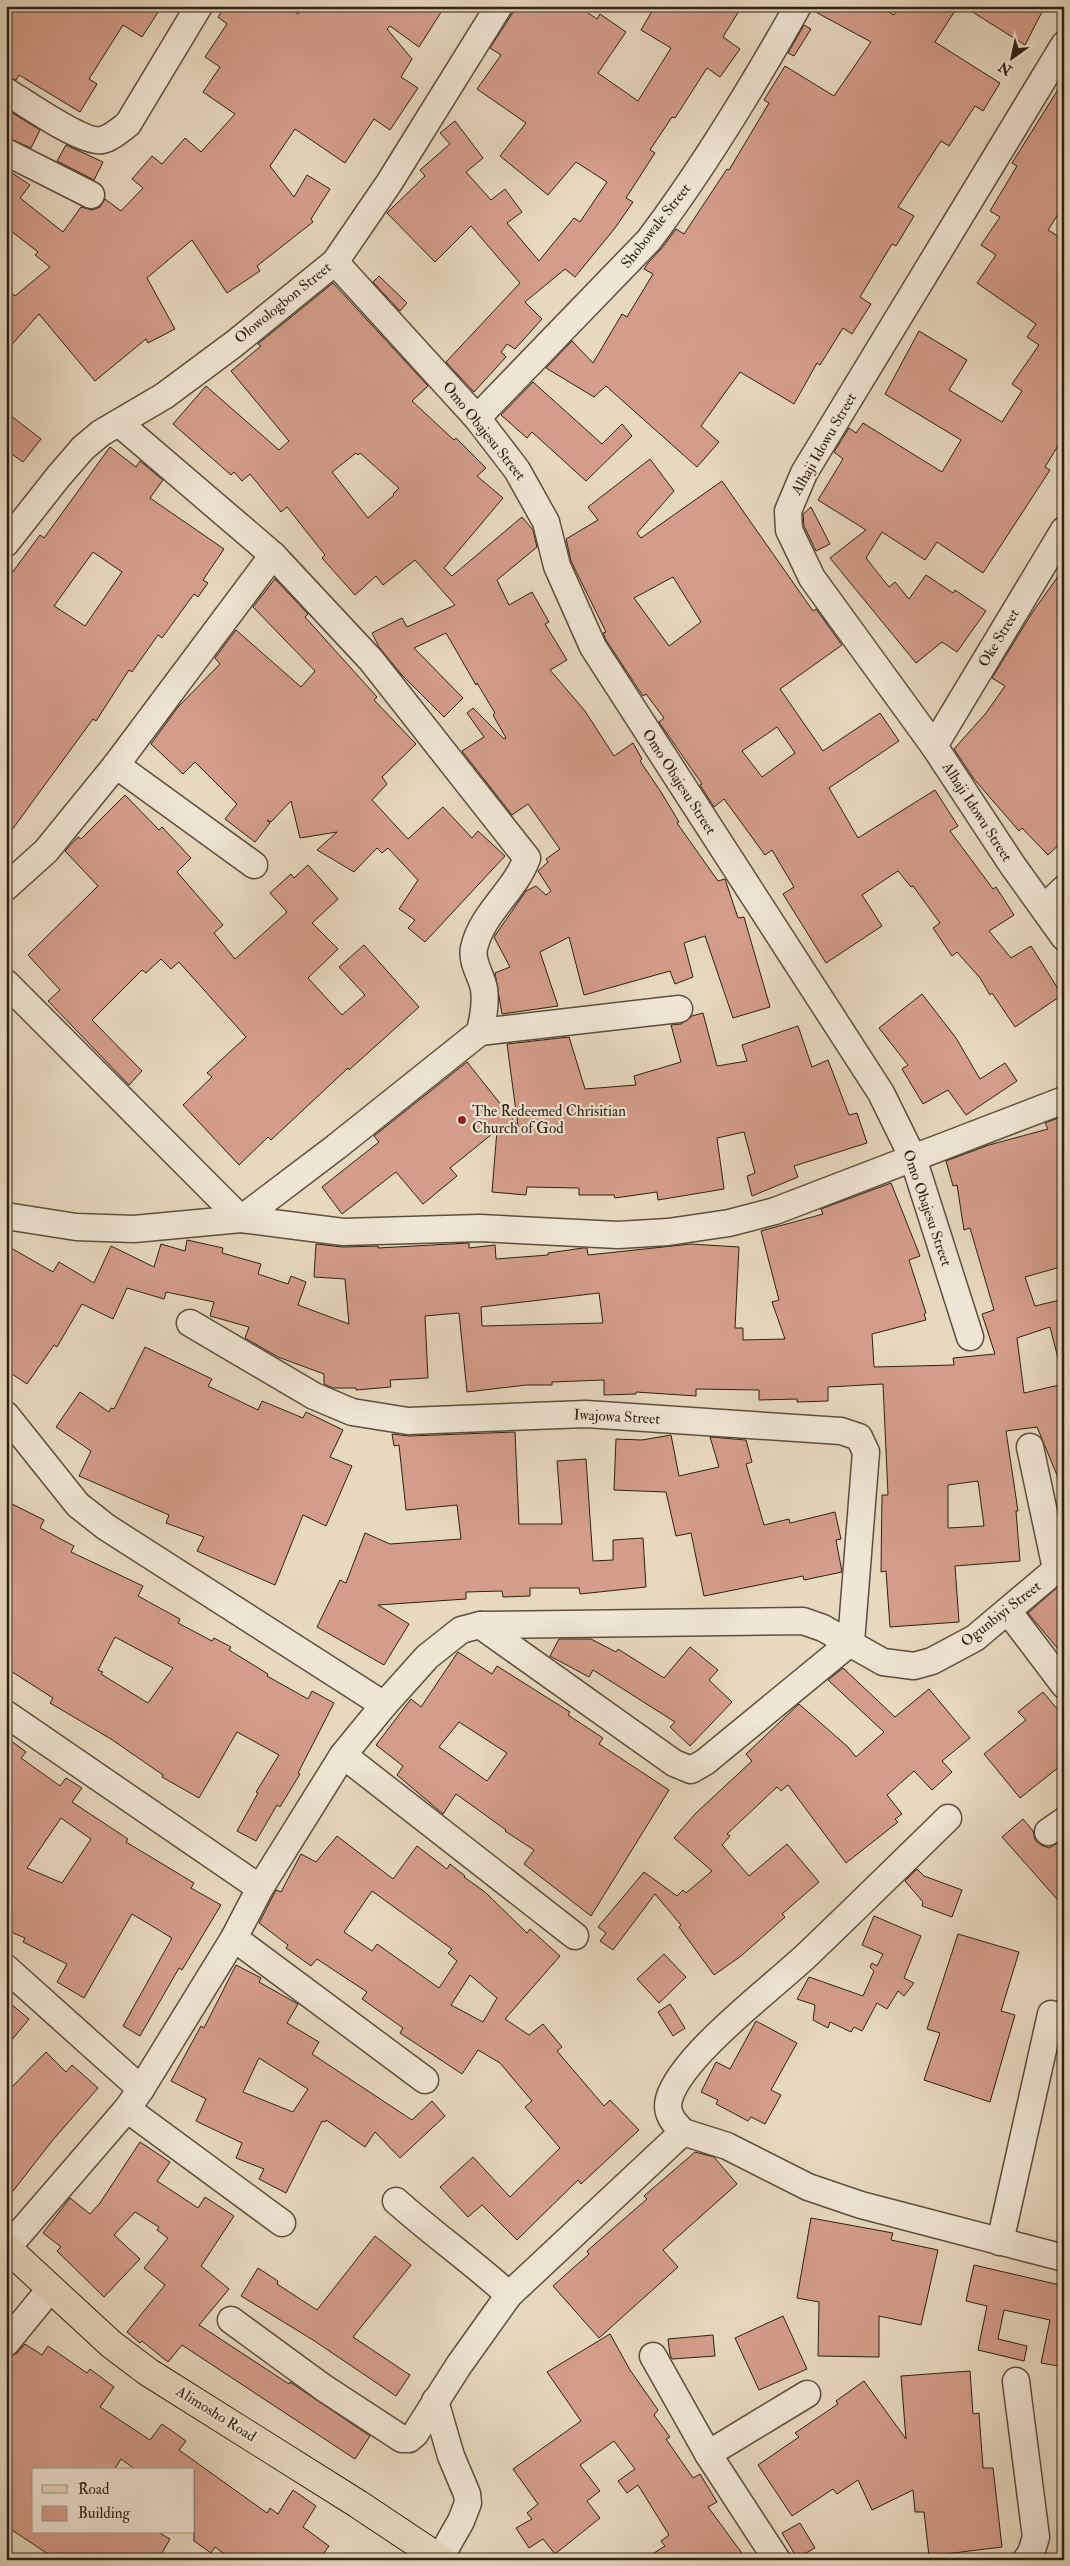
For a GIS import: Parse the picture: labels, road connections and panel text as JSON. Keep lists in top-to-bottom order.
{
  "streets": {
    "main road": ["Alimosho Road"],
    "street": [
      "Shobowale Street",
      "Olowologbon Street",
      "Omo Obajesu Street",
      "Alhaji Idowu Street",
      "Oke Street",
      "Iwajowa Street",
      "Ogunbiyi Street"
    ]
  },
  "crossings": [
    ["Shobowale Street", "Omo Obajesu Street"],
    ["Olowologbon Street", "Omo Obajesu Street"],
    ["Alhaji Idowu Street", "Oke Street"],
    ["Iwajowa Street", "Ogunbiyi Street"],
    ["Ogunbiyi Street", "Alimosho Road"]
  ],
  "places": ["The Redeemed Chrisitian Church of God"],
  "legend": ["Road", "Building"],
  "north": "bottom left"
}
